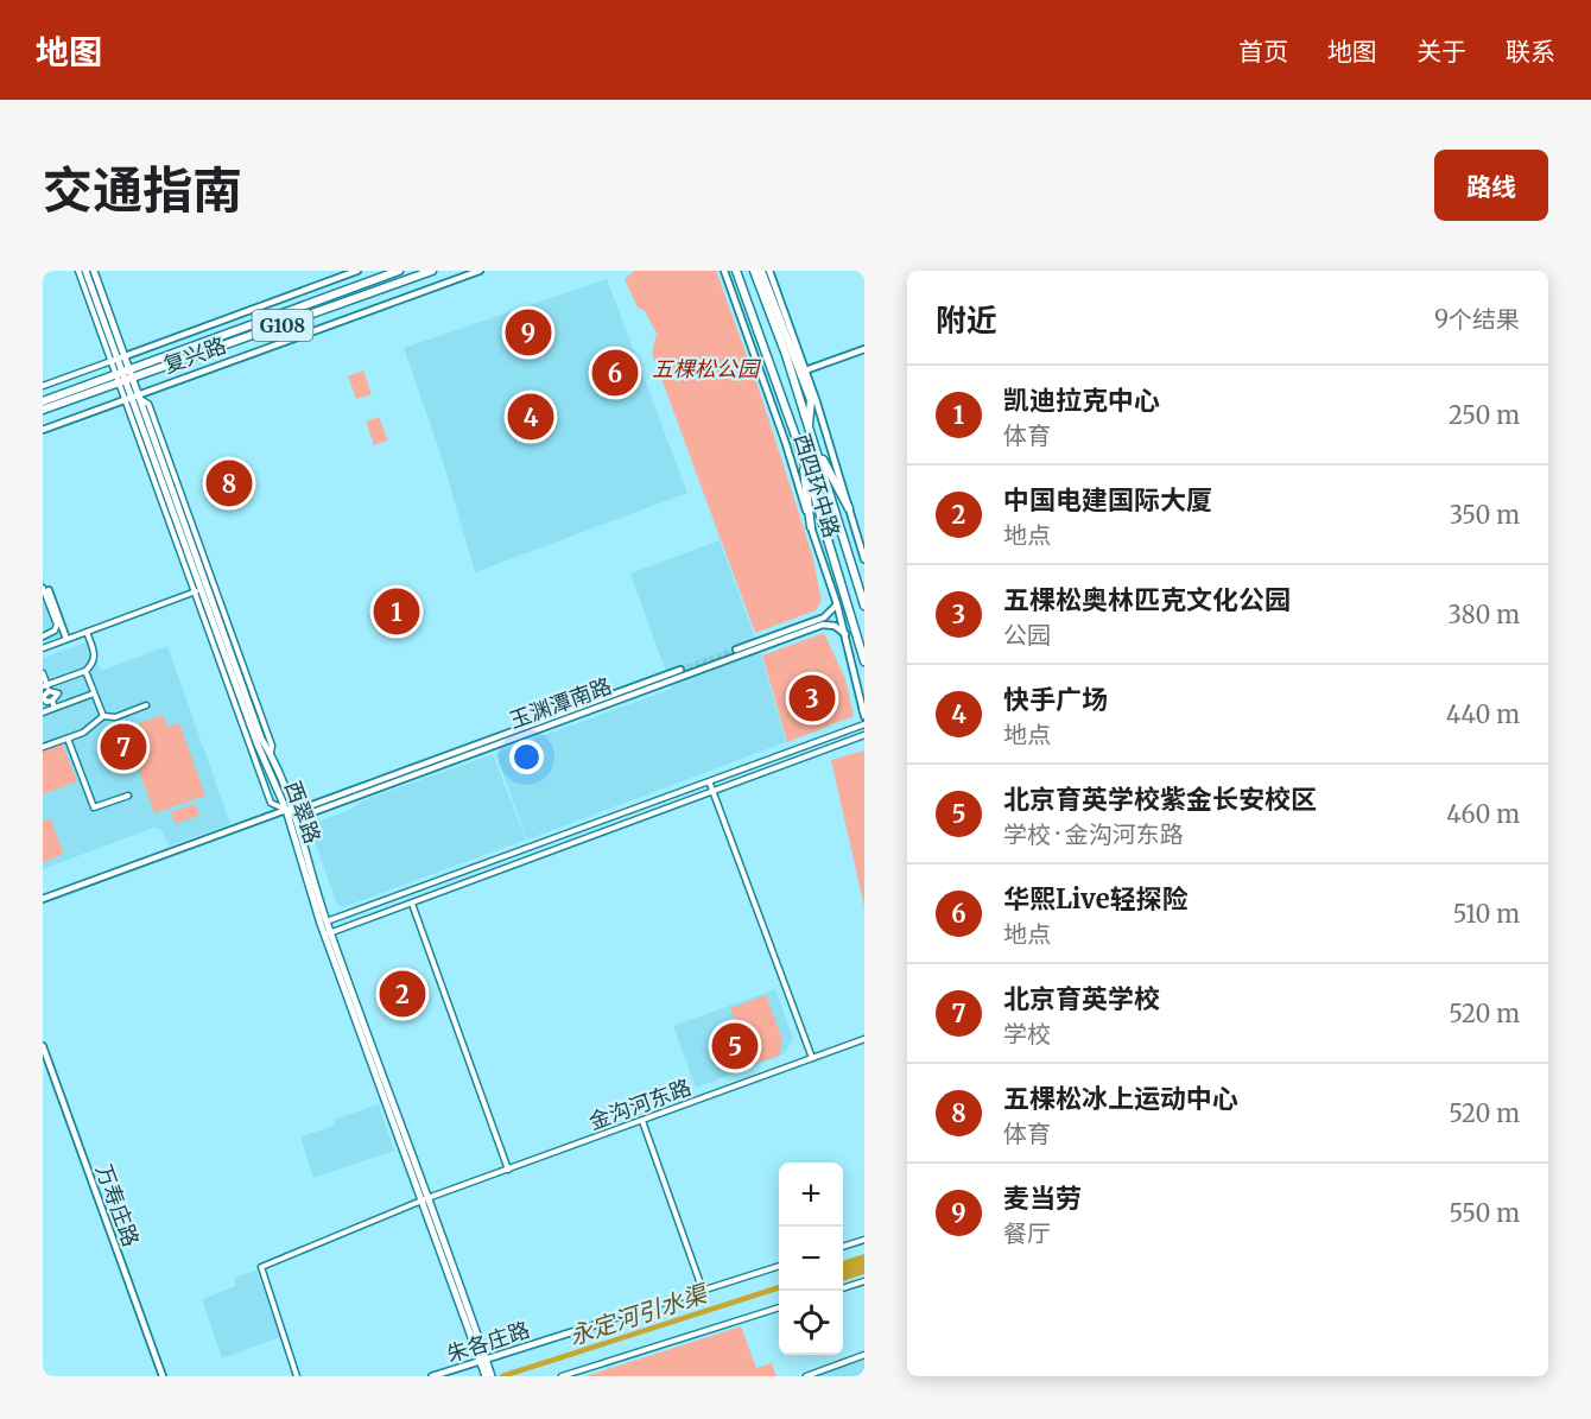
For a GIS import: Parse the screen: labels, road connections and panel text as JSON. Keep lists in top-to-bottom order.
{
  "streets": {
    "highway": ["G108", "复兴路", "西四环中路"],
    "main road": ["西翠路"],
    "street": [
      "玉渊潭南路",
      "金沟河东路",
      "万寿庄路",
      "朱各庄路"
    ]
  },
  "crossings": [
    ["复兴路", "西翠路"],
    ["西四环中路", "玉渊潭南路"],
    ["玉渊潭南路", "西翠路"],
    ["西翠路", "金沟河东路"],
    ["西翠路", "朱各庄路"]
  ],
  "water": ["永定河引水渠"],
  "parks": ["五棵松公园"],
  "page": {
    "header": "地图",
    "nav": [
      "首页",
      "地图",
      "关于",
      "联系"
    ],
    "title": "交通指南",
    "buttons": "路线",
    "heading": ["附近", "9个结果"],
    "pins": [
      "9",
      "6",
      "4",
      "8",
      "1",
      "3",
      "7",
      "2",
      "5"
    ],
    "list": [
      {
        "mark": "1",
        "name": "凯迪拉克中心",
        "note": "体育",
        "value": "250 m"
      },
      {
        "mark": "2",
        "name": "中国电建国际大厦",
        "note": "地点",
        "value": "350 m"
      },
      {
        "mark": "3",
        "name": "五棵松奥林匹克文化公园",
        "note": "公园",
        "value": "380 m"
      },
      {
        "mark": "4",
        "name": "快手广场",
        "note": "地点",
        "value": "440 m"
      },
      {
        "mark": "5",
        "name": "北京育英学校紫金长安校区",
        "note": "学校 · 金沟河东路",
        "value": "460 m"
      },
      {
        "mark": "6",
        "name": "华熙Live轻探险",
        "note": "地点",
        "value": "510 m"
      },
      {
        "mark": "7",
        "name": "北京育英学校",
        "note": "学校",
        "value": "520 m"
      },
      {
        "mark": "8",
        "name": "五棵松冰上运动中心",
        "note": "体育",
        "value": "520 m"
      },
      {
        "mark": "9",
        "name": "麦当劳",
        "note": "餐厅",
        "value": "550 m"
      }
    ],
    "map_buttons": ["+", "−"]
  }
}
